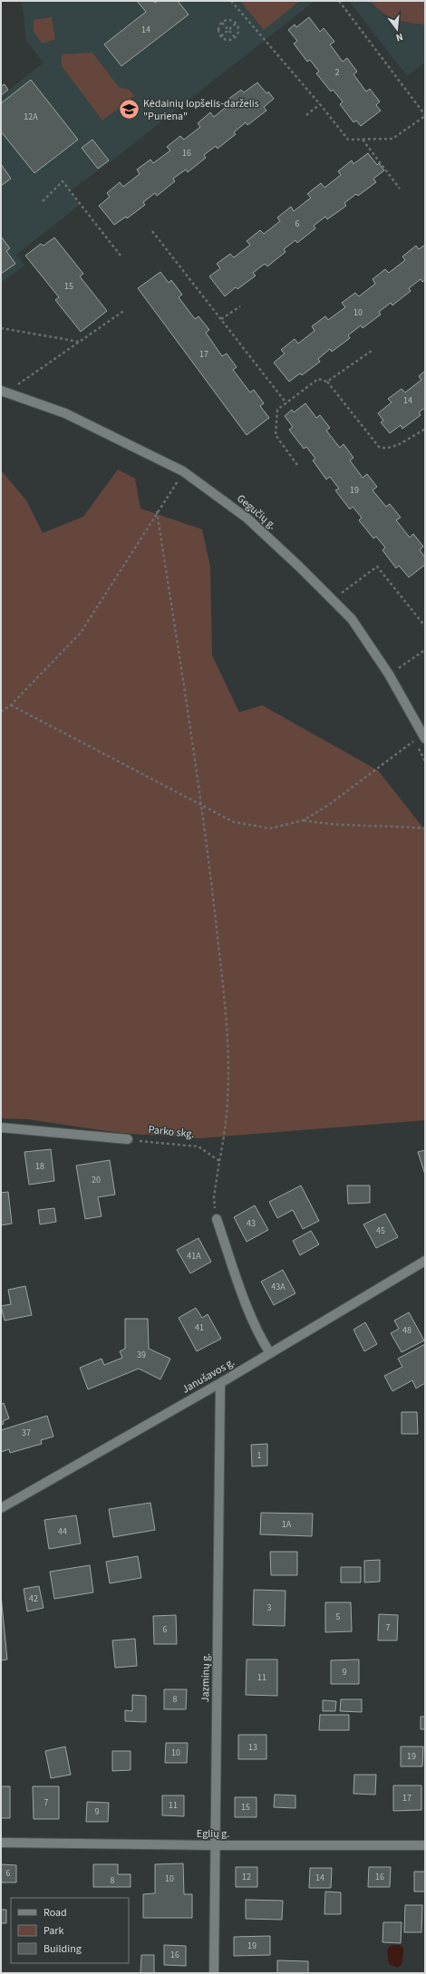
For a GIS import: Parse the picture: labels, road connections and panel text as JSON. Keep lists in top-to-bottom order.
{
  "streets": {
    "street": [
      "Gegučių g.",
      "Janušavos g.",
      "Jazminų g.",
      "Eglių g."
    ],
    "path": ["Parko skg."]
  },
  "crossings": [
    ["Janušavos g.", "Jazminų g."],
    ["Jazminų g.", "Eglių g."]
  ],
  "places": {
    "school or university": ["Kėdainių lopšelis-darželis \"Puriena\""]
  },
  "house_numbers": [
    "14",
    "2",
    "12A",
    "16",
    "6",
    "15",
    "10",
    "17",
    "14",
    "19",
    "18",
    "20",
    "43",
    "45",
    "41A",
    "43A",
    "41",
    "48",
    "39",
    "37",
    "1",
    "1A",
    "44",
    "42",
    "3",
    "5",
    "7",
    "6",
    "9",
    "11",
    "8",
    "13",
    "10",
    "19",
    "17",
    "7",
    "11",
    "15",
    "9",
    "6",
    "12",
    "16",
    "14",
    "10",
    "8",
    "19",
    "16"
  ],
  "legend": ["Road", "Park", "Building"],
  "north": "bottom"
}
